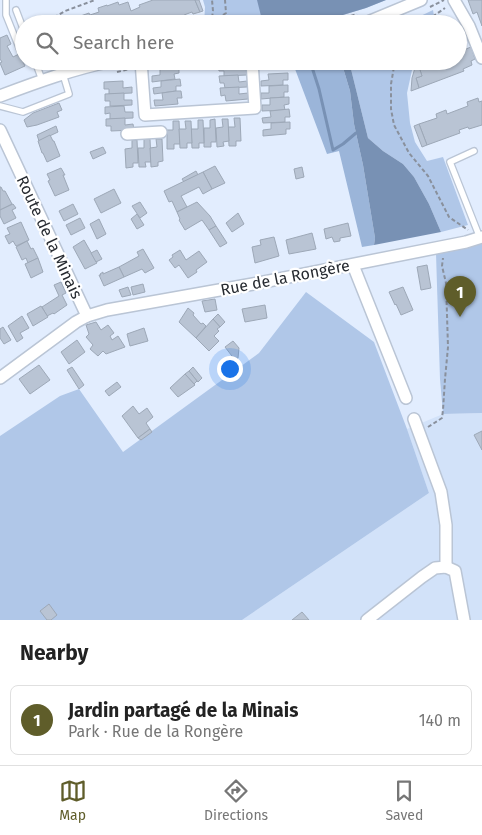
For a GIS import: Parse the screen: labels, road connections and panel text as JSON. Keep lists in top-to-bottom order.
{
  "streets": {
    "street": ["Route de la Minais", "Rue de la Rongère"]
  },
  "crossings": [
    ["Route de la Minais", "Rue de la Rongère"]
  ],
  "page": {
    "search": "Search here",
    "pins": "1",
    "heading": "Nearby",
    "list": [
      {
        "mark": "1",
        "name": "Jardin partagé de la Minais",
        "note": "Park · Rue de la Rongère",
        "value": "140 m"
      }
    ],
    "nav": ["Map", "Directions", "Saved"]
  }
}
